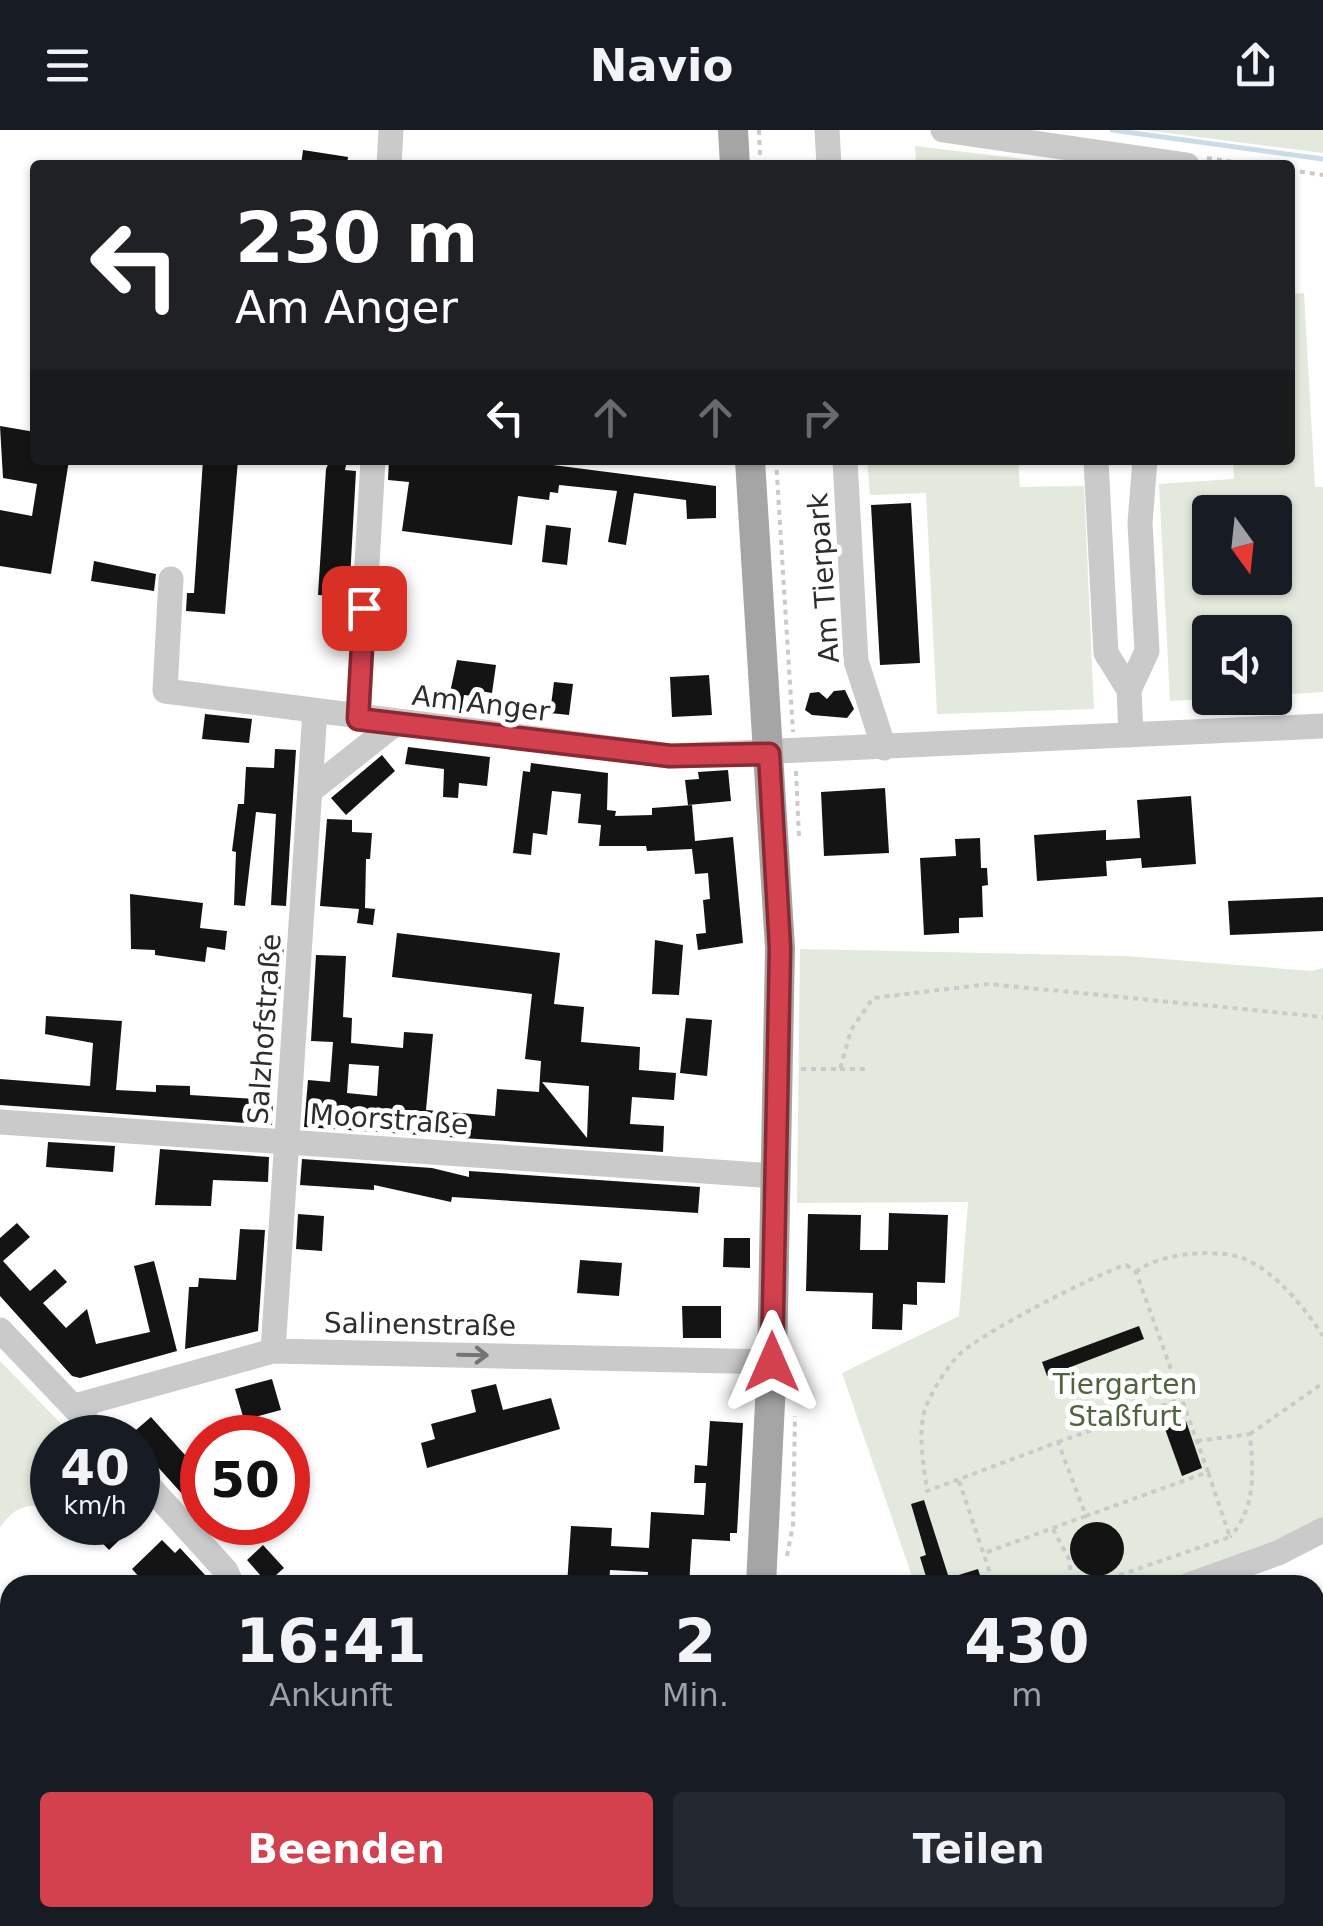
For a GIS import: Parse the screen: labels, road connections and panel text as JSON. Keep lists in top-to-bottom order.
{
  "streets": {
    "street": [
      "Am Tierpark",
      "Am Anger",
      "Salzhofstraße",
      "Moorstraße",
      "Salinenstraße"
    ]
  },
  "crossings": [
    ["Am Anger", "Salzhofstraße"],
    ["Salzhofstraße", "Moorstraße"],
    ["Salzhofstraße", "Salinenstraße"]
  ],
  "one_way": ["Salinenstraße"],
  "parks": ["Tiergarten Staßfurt"],
  "north": "bottom",
  "page": {
    "header": "Navio",
    "turn": ["230 m", "Am Anger"],
    "speed": "40 km/h",
    "limit": "50",
    "eta": [
      "16:41",
      "Ankunft",
      "2",
      "Min.",
      "430",
      "m"
    ],
    "buttons": ["Beenden", "Teilen"]
  }
}
